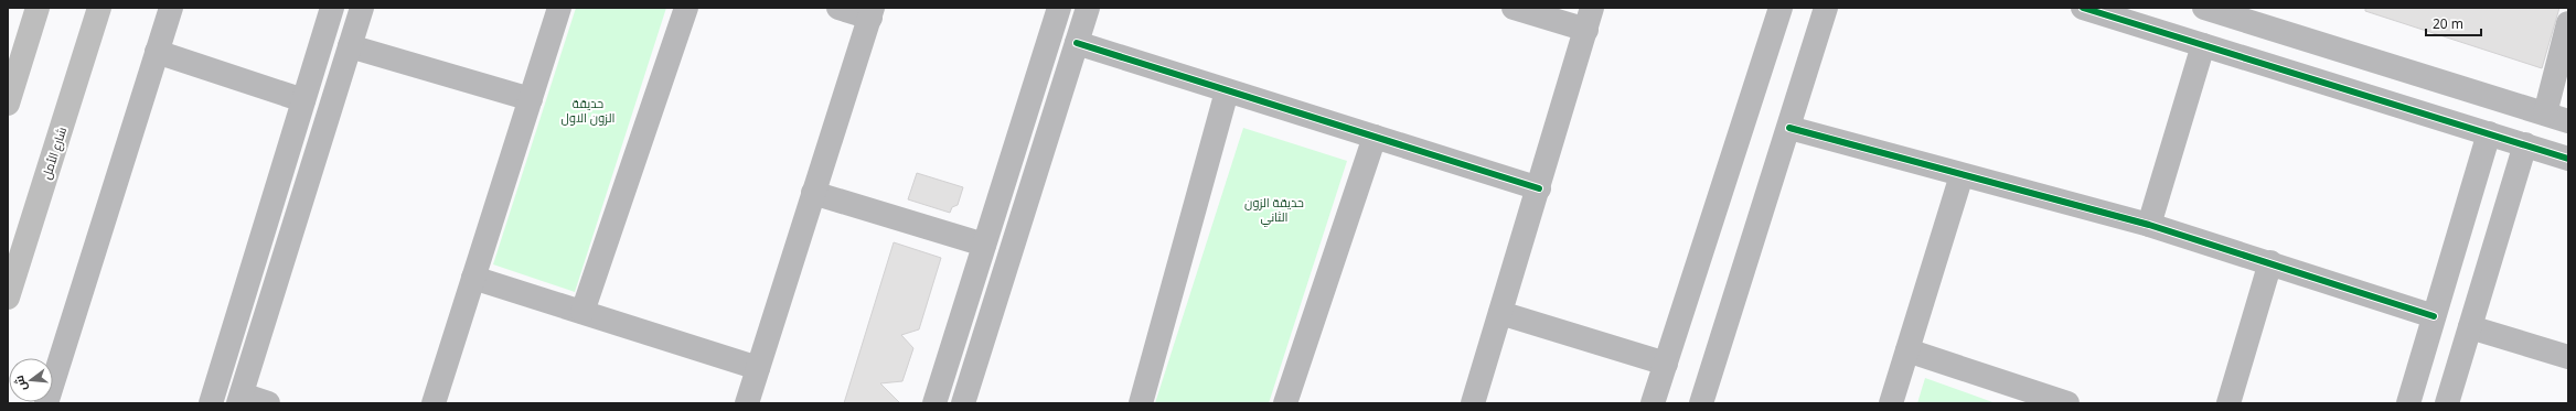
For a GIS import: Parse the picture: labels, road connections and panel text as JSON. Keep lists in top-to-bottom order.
{
  "streets": {
    "main road": ["شارع الأمل"]
  },
  "parks": ["حديقة الزون الاول", "حديقة الزون الثاني"],
  "scale_bar": "20 m",
  "north": "left"
}
